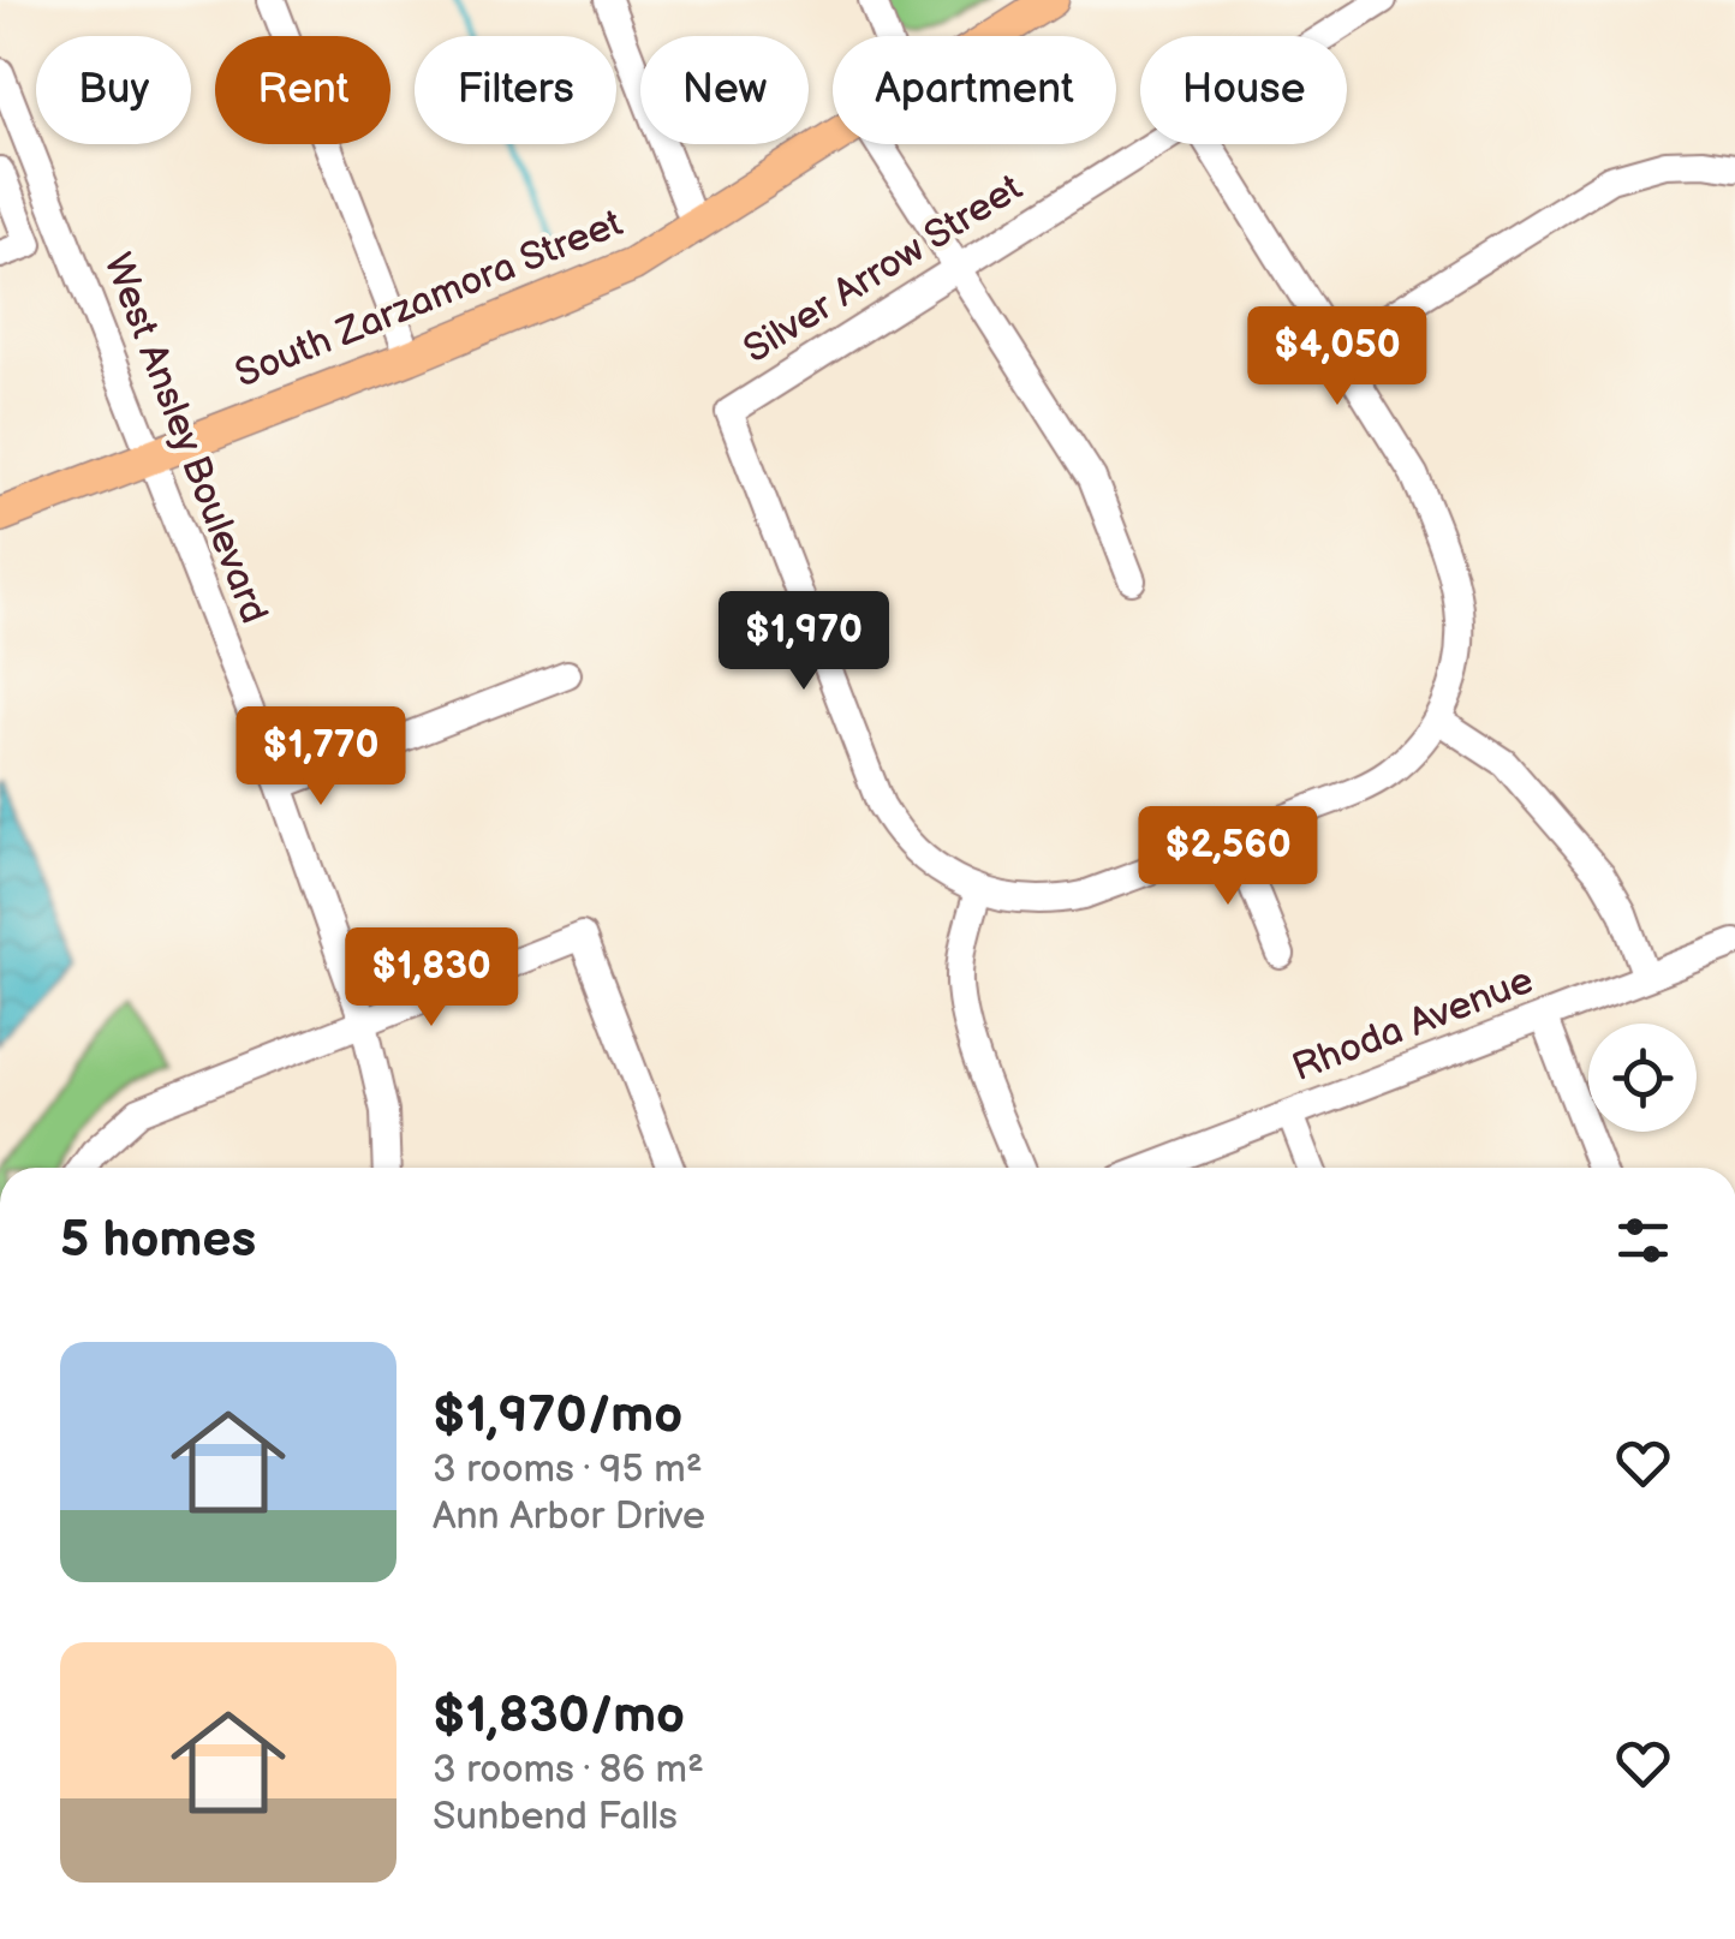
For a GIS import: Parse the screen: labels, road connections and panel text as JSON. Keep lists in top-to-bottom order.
{
  "streets": {
    "main road": ["South Zarzamora Street"],
    "street": ["Silver Arrow Street", "West Ansley Boulevard", "Rhoda Avenue"]
  },
  "crossings": [
    ["South Zarzamora Street", "West Ansley Boulevard"]
  ],
  "page": {
    "chip": [
      "Buy",
      "Rent",
      "Filters",
      "New",
      "Apartment",
      "House"
    ],
    "price": [
      "$4,050",
      "$1,970",
      "$1,770",
      "$2,560",
      "$1,830"
    ],
    "heading": "5 homes",
    "list": [
      {
        "name": "$1,970/mo",
        "note": "3 rooms · 95 m² · Ann Arbor Drive"
      },
      {
        "name": "$1,830/mo",
        "note": "3 rooms · 86 m² · Sunbend Falls"
      }
    ]
  }
}
